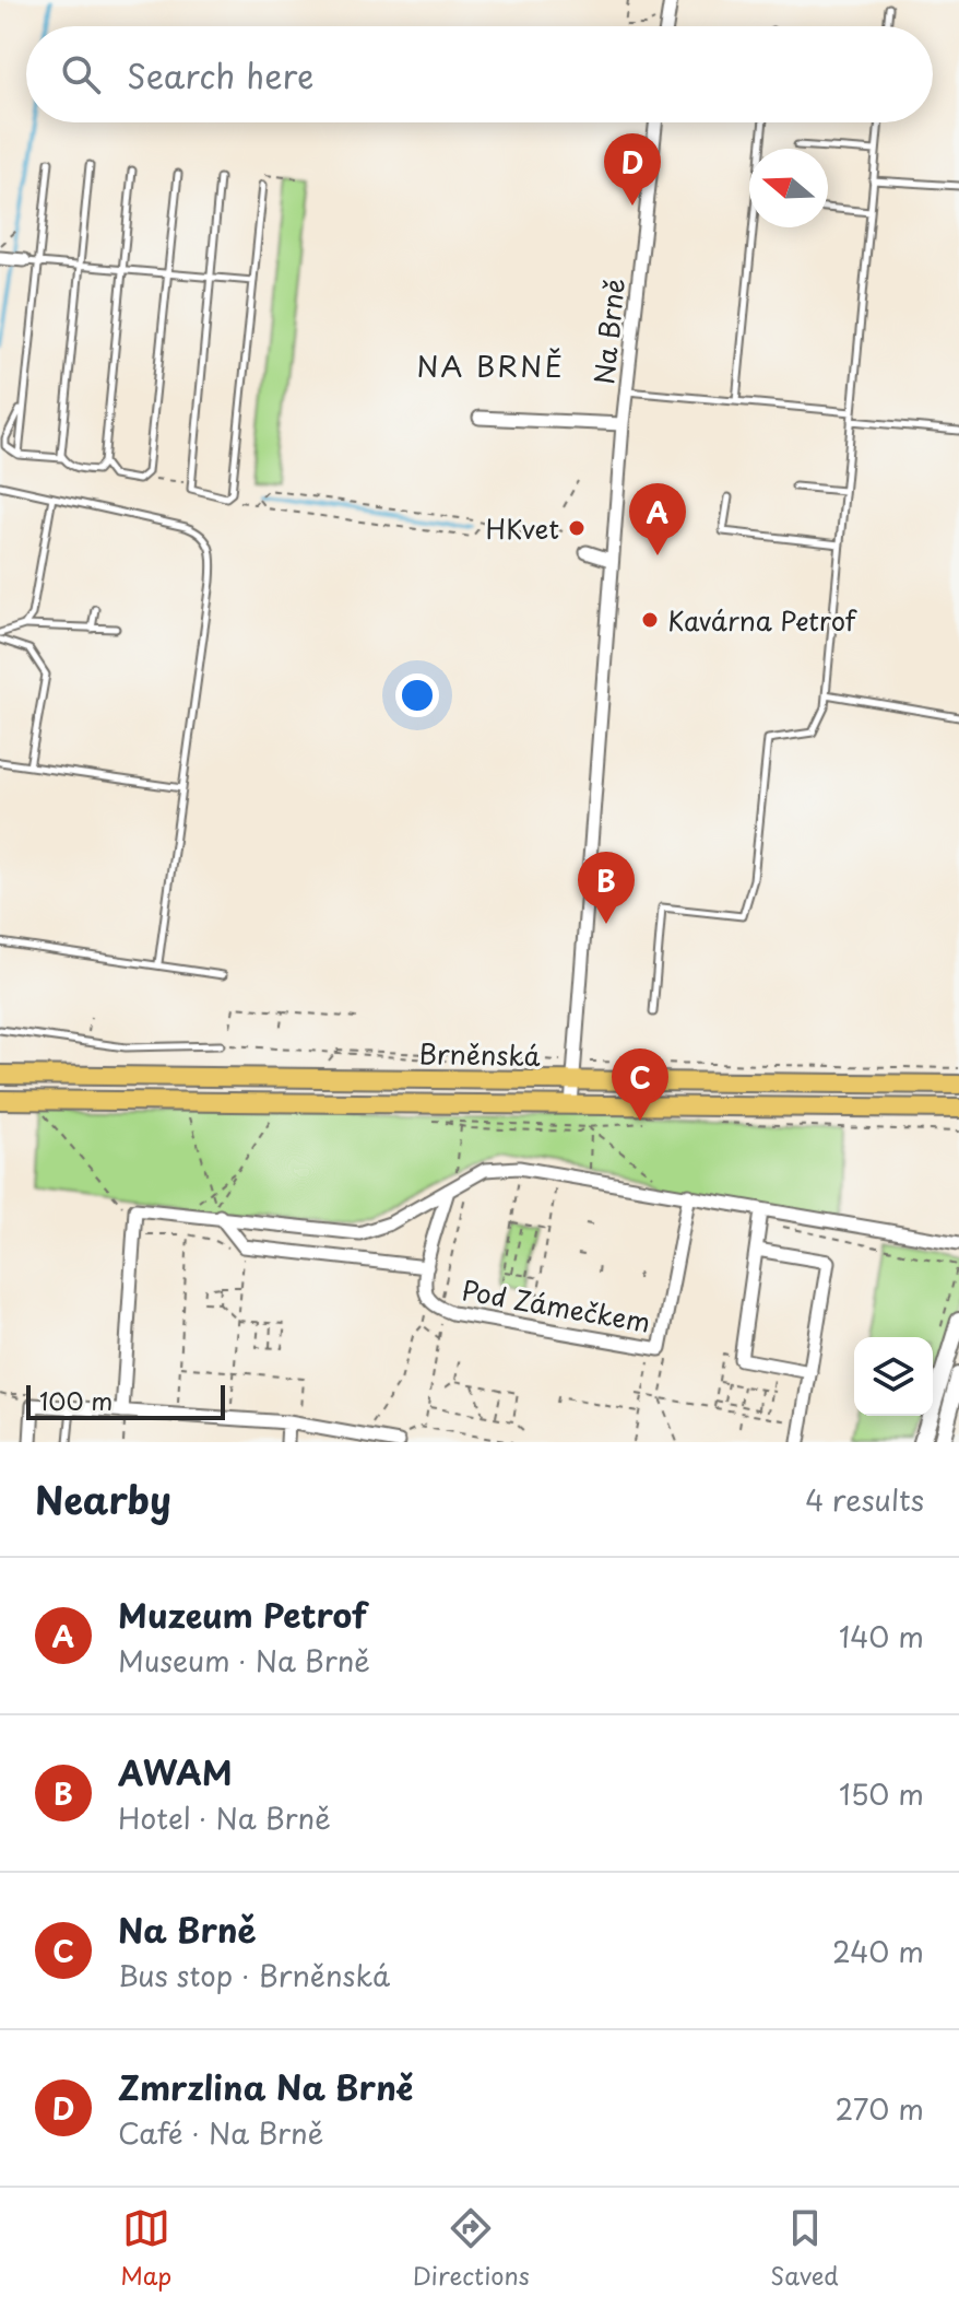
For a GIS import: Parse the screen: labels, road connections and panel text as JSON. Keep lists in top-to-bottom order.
{
  "streets": {
    "main road": ["Brněnská"],
    "street": ["Na Brně", "Pod Zámečkem"]
  },
  "crossings": [
    ["Na Brně", "Brněnská"]
  ],
  "districts": ["NA BRNĚ"],
  "places": ["HKvet", "Kavárna Petrof"],
  "scale_bar": "100 m",
  "north": "left",
  "page": {
    "search": "Search here",
    "pins": [
      "D",
      "A",
      "B",
      "C"
    ],
    "scale": "100 m",
    "heading": ["Nearby", "4 results"],
    "list": [
      {
        "mark": "A",
        "name": "Muzeum Petrof",
        "note": "Museum · Na Brně",
        "value": "140 m"
      },
      {
        "mark": "B",
        "name": "AWAM",
        "note": "Hotel · Na Brně",
        "value": "150 m"
      },
      {
        "mark": "C",
        "name": "Na Brně",
        "note": "Bus stop · Brněnská",
        "value": "240 m"
      },
      {
        "mark": "D",
        "name": "Zmrzlina Na Brně",
        "note": "Café · Na Brně",
        "value": "270 m"
      }
    ],
    "nav": ["Map", "Directions", "Saved"]
  }
}
